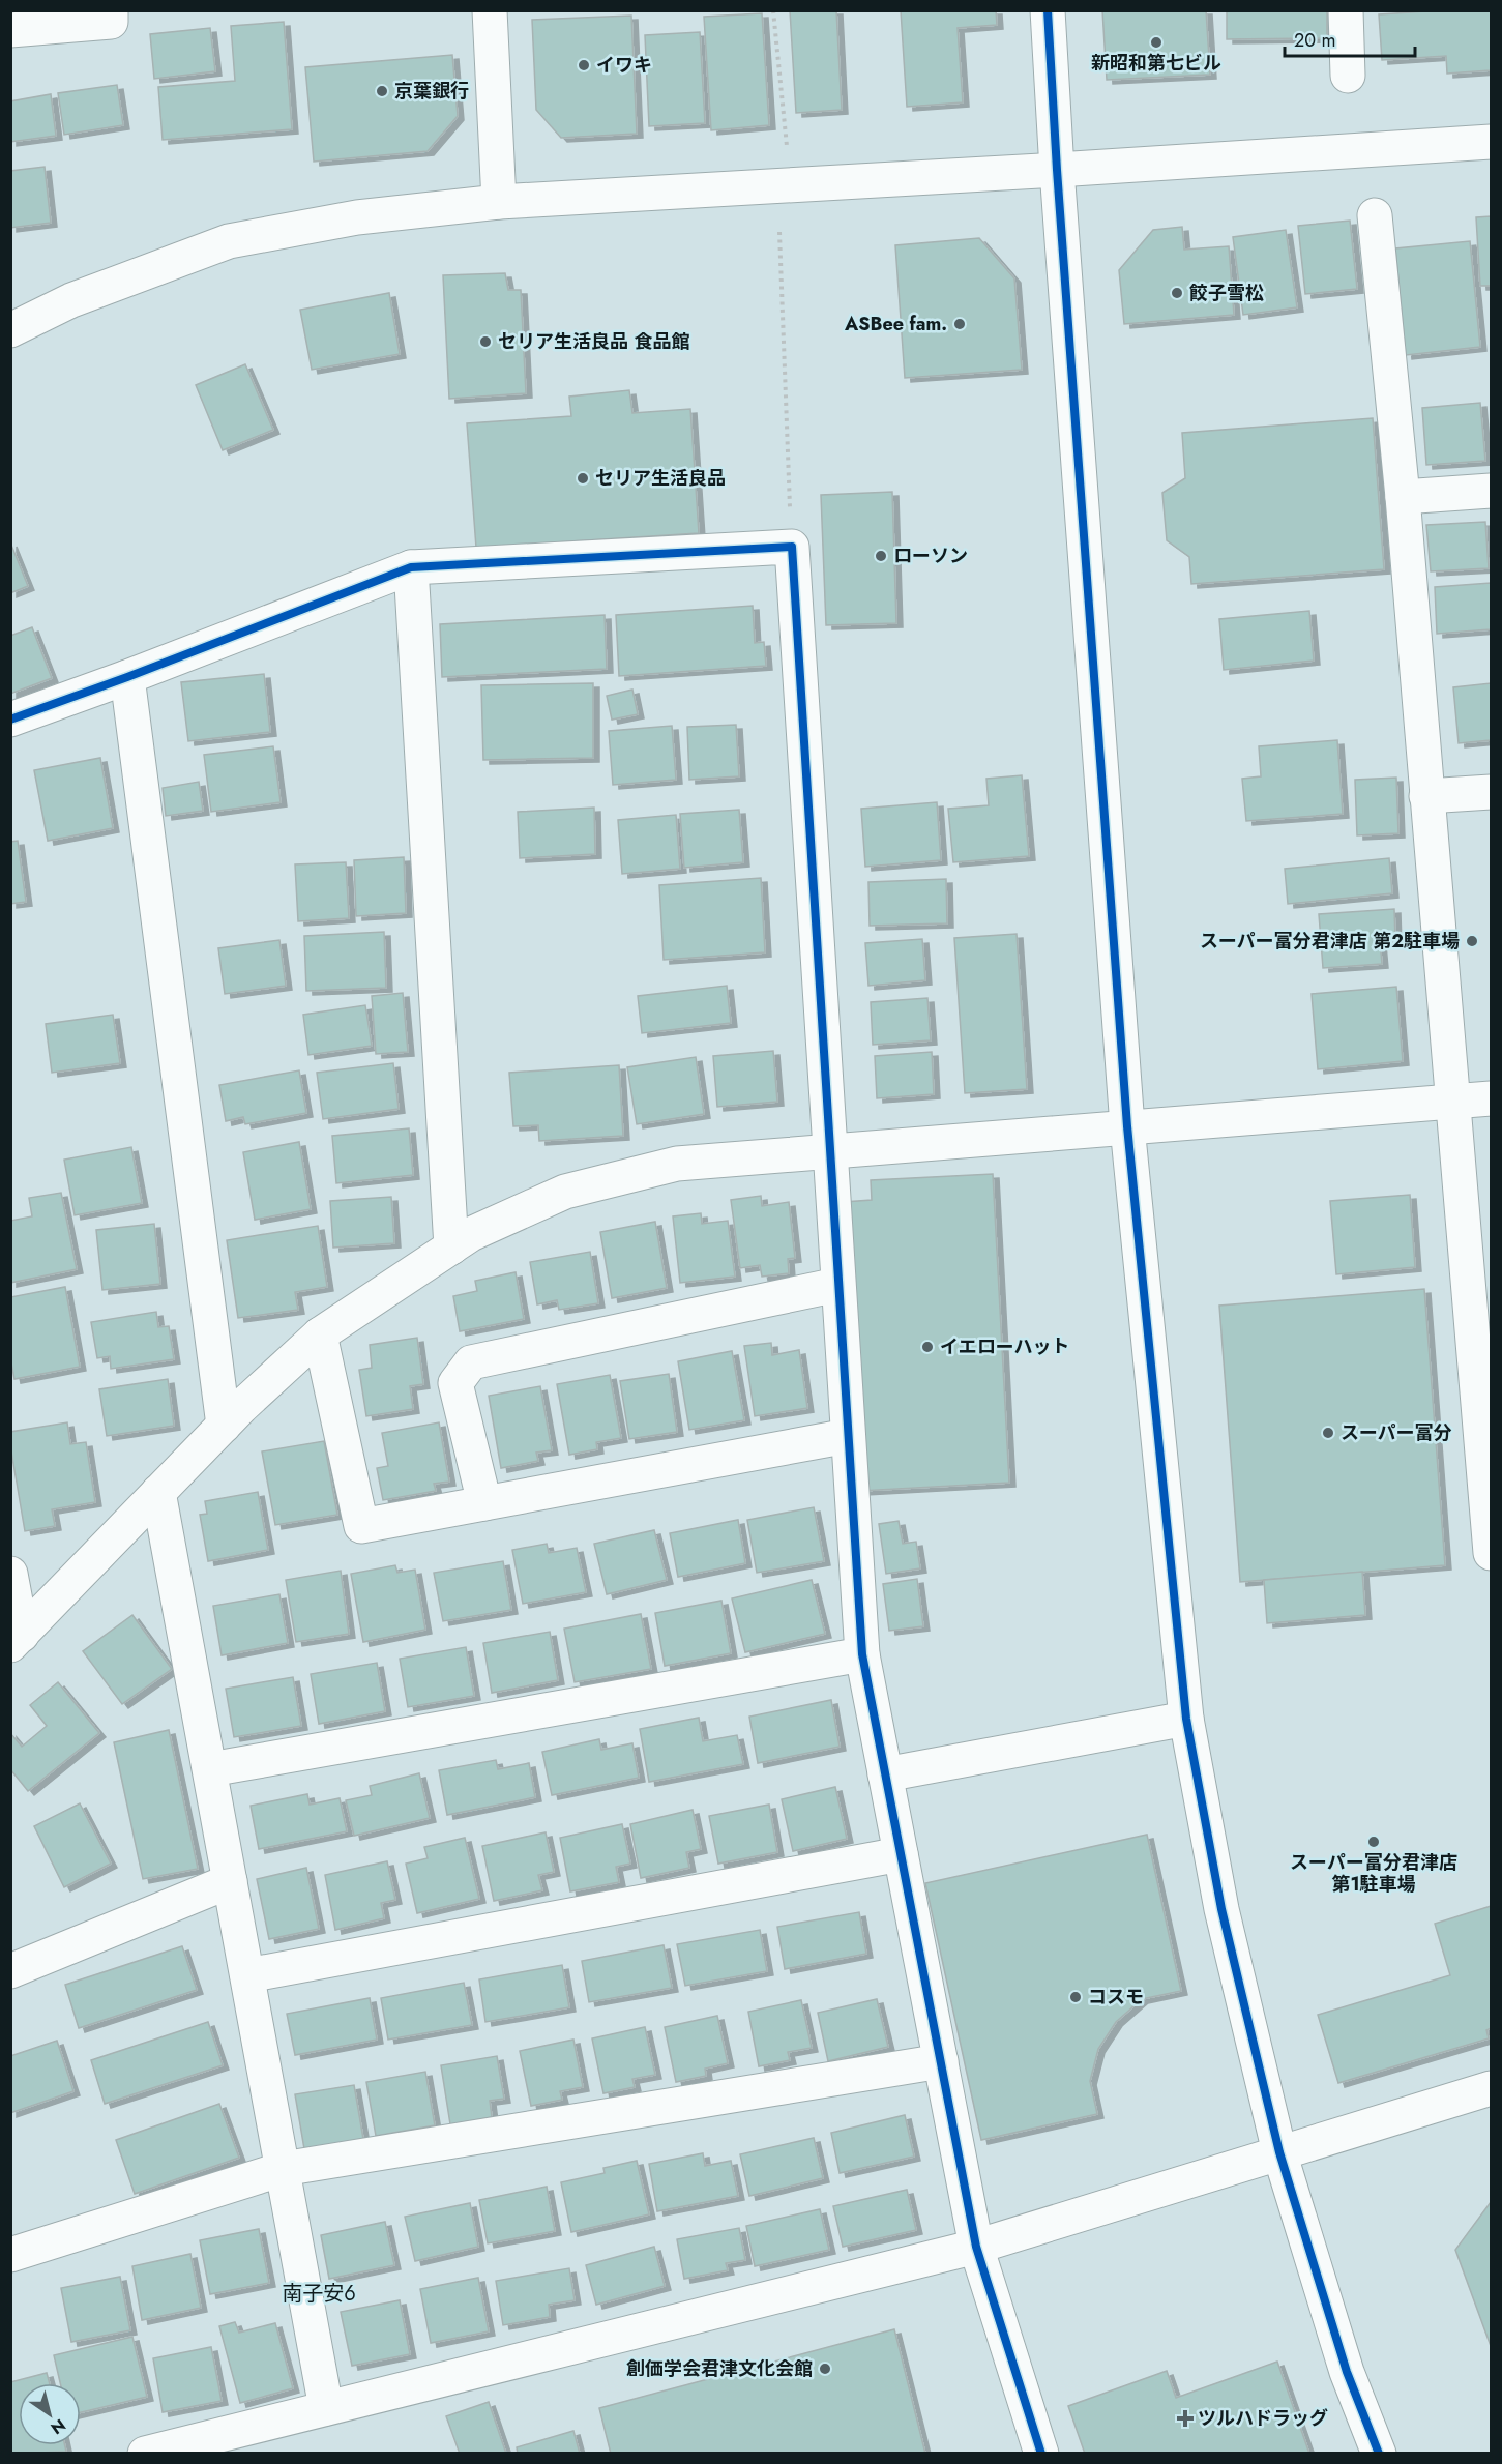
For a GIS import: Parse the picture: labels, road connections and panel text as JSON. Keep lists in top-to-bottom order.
{
  "districts": ["南子安6"],
  "places": {
    "other": [
      "新昭和第七ビル",
      "イワキ",
      "京葉銀行",
      "餃子雪松",
      "ASBee fam.",
      "セリア生活良品 食品館",
      "セリア生活良品",
      "ローソン",
      "スーパー富分君津店 第2駐車場",
      "イエローハット",
      "スーパー富分",
      "スーパー富分君津店 第1駐車場",
      "コスモ",
      "創価学会君津文化会館"
    ],
    "health": ["ツルハドラッグ"]
  },
  "scale_bar": "20 m",
  "north": "bottom right"
}
